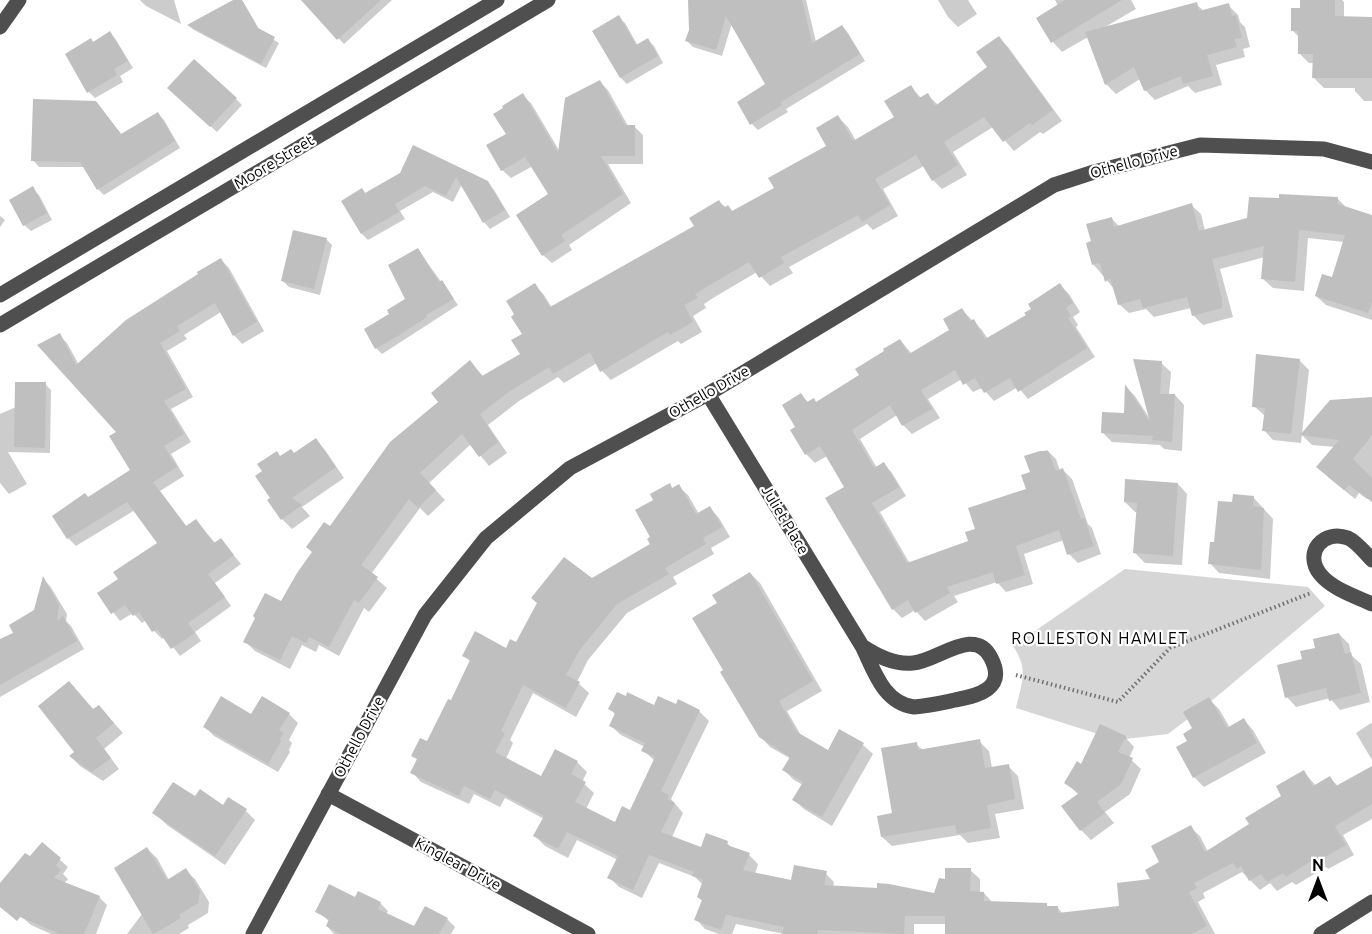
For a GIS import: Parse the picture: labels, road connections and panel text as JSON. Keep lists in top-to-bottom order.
{
  "streets": {
    "street": [
      "Moore Street",
      "Othello Drive",
      "Juliet Place",
      "Kinglear Drive"
    ]
  },
  "crossings": [
    ["Othello Drive", "Juliet Place"],
    ["Othello Drive", "Kinglear Drive"]
  ],
  "districts": ["ROLLESTON HAMLET"],
  "north": "top"
}
